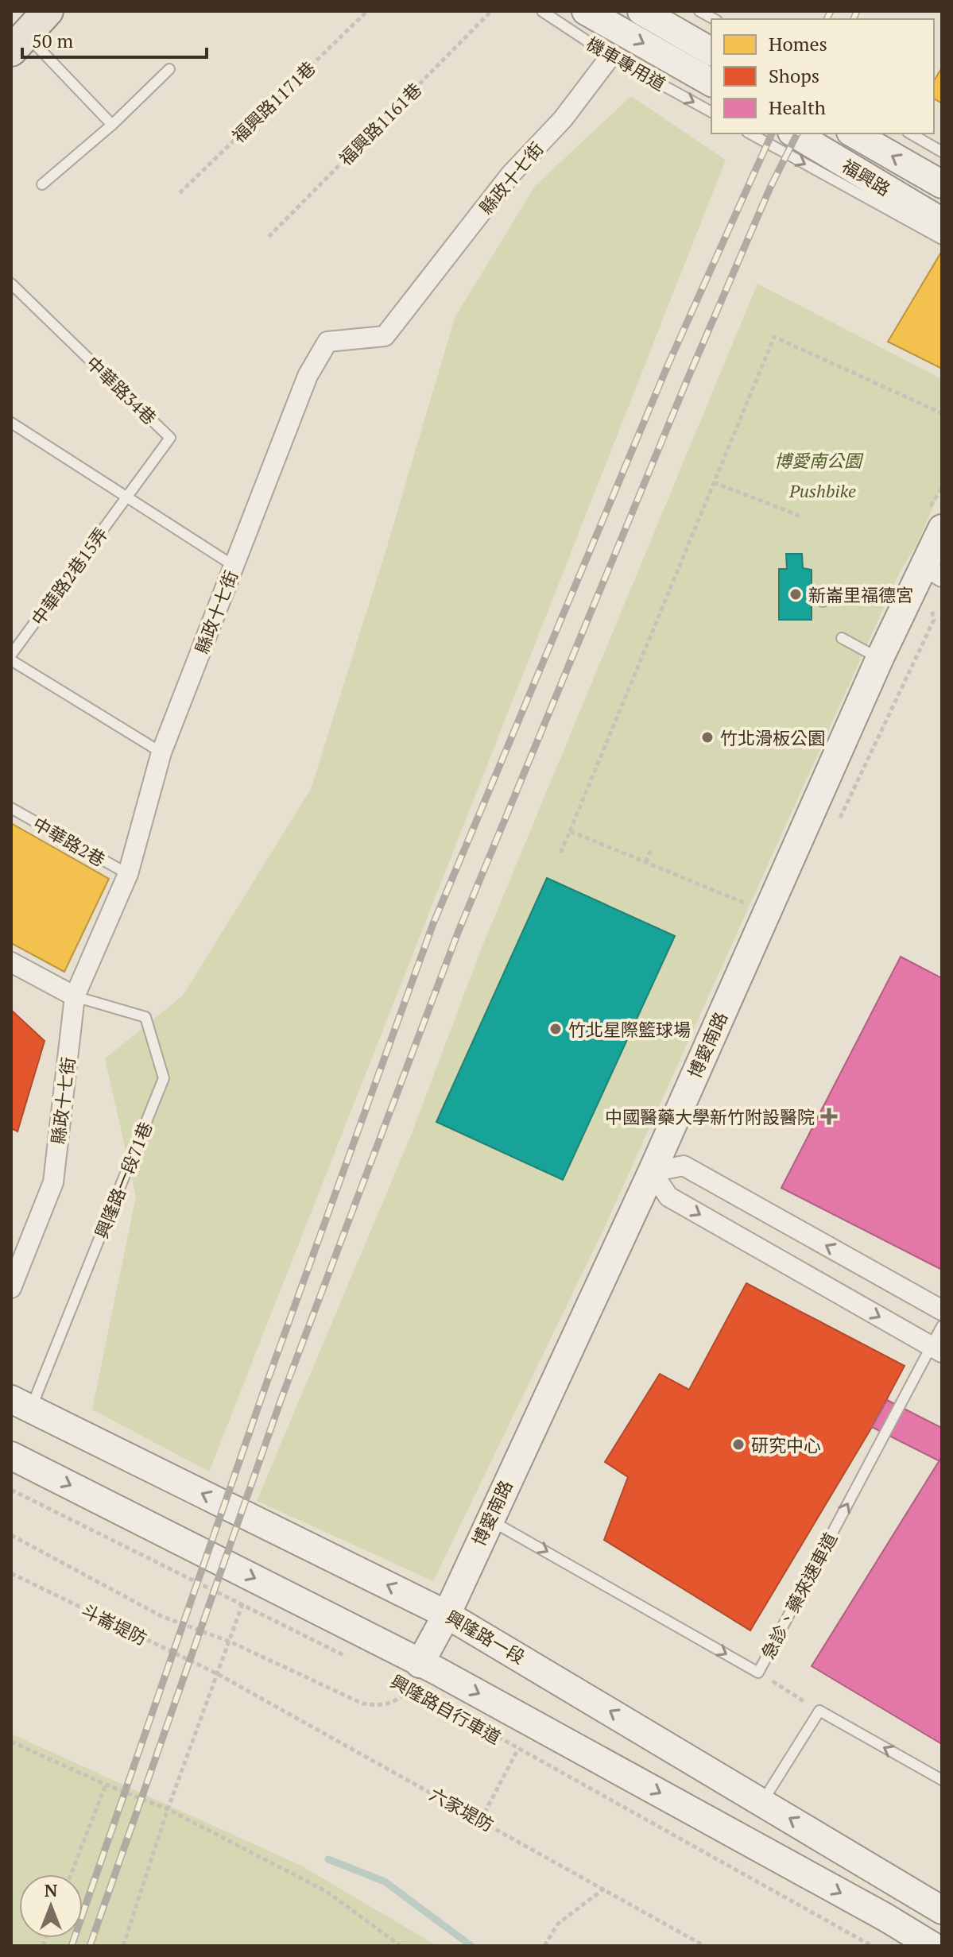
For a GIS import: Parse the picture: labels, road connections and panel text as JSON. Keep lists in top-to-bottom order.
{
  "streets": {
    "street": [
      "福興路",
      "縣政十七街",
      "博愛南路",
      "興隆路一段"
    ],
    "lane": [
      "機車專用道",
      "中華路34巷",
      "中華路2巷15弄",
      "中華路2巷",
      "興隆路一段71巷",
      "急診、藥來速車道"
    ],
    "path": [
      "福興路1171巷",
      "福興路1161巷",
      "斗崙堤防",
      "興隆路自行車道",
      "六家堤防"
    ]
  },
  "crossings": [
    ["機車專用道", "縣政十七街"],
    ["縣政十七街", "中華路2巷"],
    ["縣政十七街", "興隆路一段71巷"],
    ["中華路34巷", "中華路2巷15弄"],
    ["博愛南路", "急診、藥來速車道"],
    ["博愛南路", "興隆路一段"],
    ["博愛南路", "興隆路自行車道"],
    ["興隆路一段71巷", "興隆路一段"],
    ["斗崙堤防", "六家堤防"]
  ],
  "one_way": ["機車專用道"],
  "parks": ["博愛南公園", "Pushbike"],
  "places": {
    "other": [
      "新崙里福德宮",
      "竹北滑板公園",
      "竹北星際籃球場",
      "研究中心"
    ],
    "health": ["中國醫藥大學新竹附設醫院"]
  },
  "legend": ["Homes", "Shops", "Health"],
  "scale_bar": "50 m",
  "north": "top"
}
